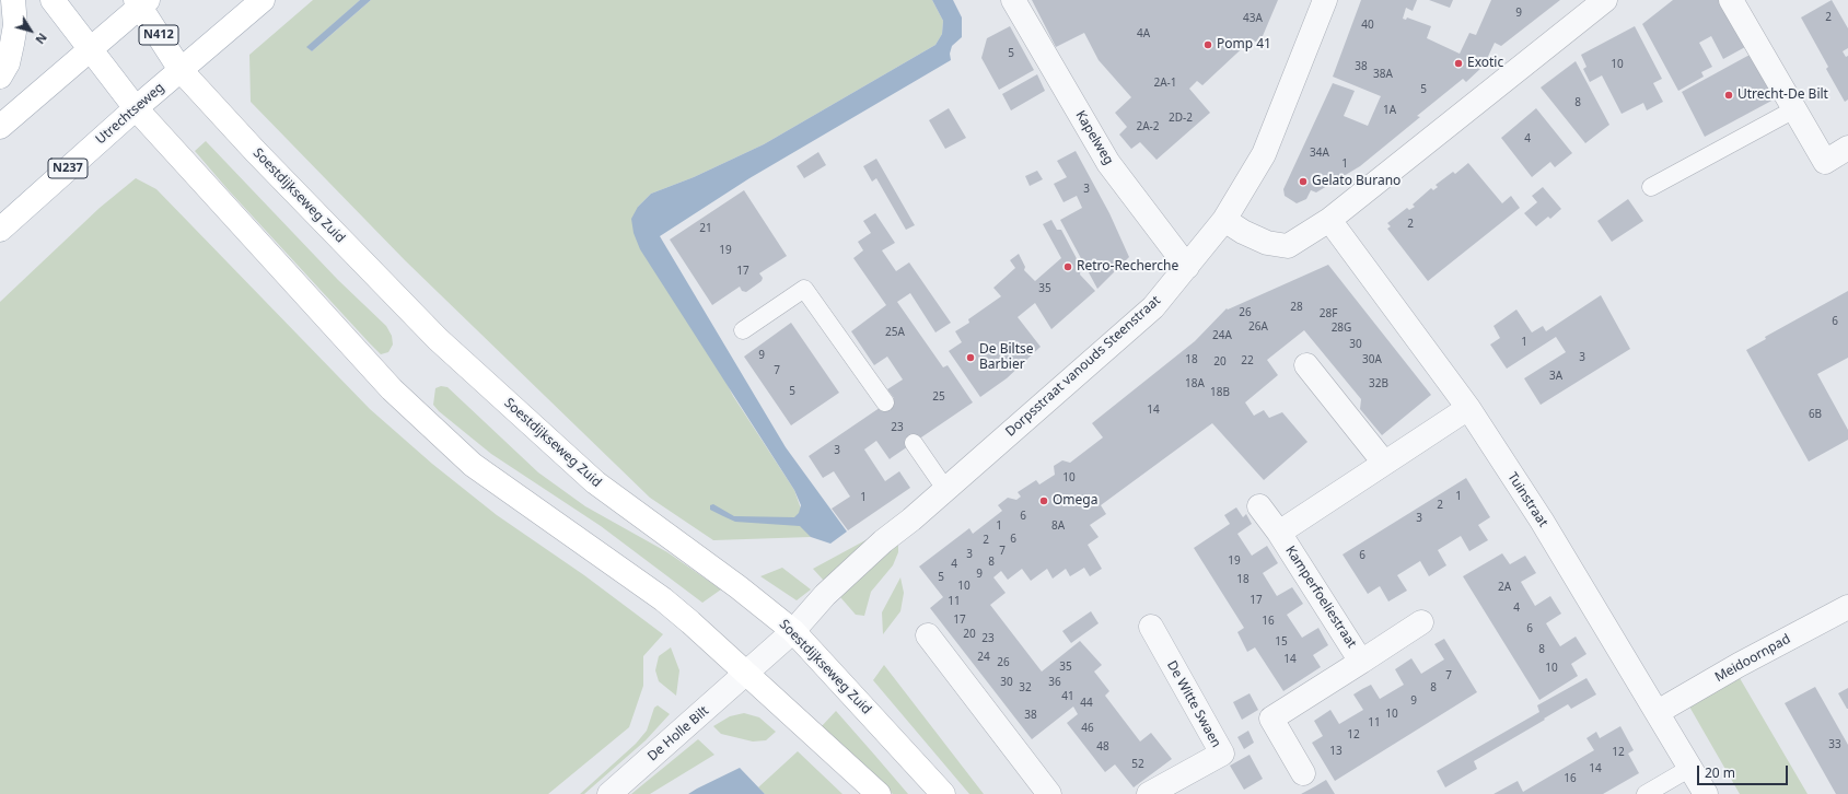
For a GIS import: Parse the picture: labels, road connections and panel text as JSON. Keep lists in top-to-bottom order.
{
  "streets": {
    "main road": [
      "N412",
      "Utrechtseweg",
      "N237",
      "Soestdijkseweg Zuid"
    ],
    "street": [
      "Kapelweg",
      "Dorpsstraat vanouds Steenstraat",
      "Tuinstraat",
      "Kamperfoeliestraat",
      "Meidoornpad",
      "De Witte Swaen",
      "De Holle Bilt"
    ]
  },
  "crossings": [
    ["N412", "Utrechtseweg"],
    ["N412", "Soestdijkseweg Zuid"],
    ["Utrechtseweg", "Soestdijkseweg Zuid"],
    ["Kapelweg", "Dorpsstraat vanouds Steenstraat"],
    ["Soestdijkseweg Zuid", "Dorpsstraat vanouds Steenstraat"],
    ["Soestdijkseweg Zuid", "De Holle Bilt"],
    ["Dorpsstraat vanouds Steenstraat", "De Holle Bilt"],
    ["Tuinstraat", "Kamperfoeliestraat"],
    ["Tuinstraat", "Meidoornpad"]
  ],
  "places": [
    "Pomp 41",
    "Exotic",
    "Utrecht-De Bilt",
    "Gelato Burano",
    "Retro-Recherche",
    "De Biltse Barbier",
    "Omega"
  ],
  "house_numbers": [
    "9",
    "2",
    "43A",
    "40",
    "4A",
    "5",
    "10",
    "38",
    "38A",
    "2A-1",
    "5",
    "8",
    "1A",
    "2D-2",
    "2A-2",
    "4",
    "34A",
    "1",
    "3",
    "2",
    "21",
    "19",
    "17",
    "35",
    "28",
    "26",
    "28F",
    "6",
    "26A",
    "28G",
    "25A",
    "24A",
    "1",
    "30",
    "9",
    "3",
    "18",
    "30A",
    "22",
    "20",
    "7",
    "3A",
    "18A",
    "32B",
    "5",
    "18B",
    "25",
    "14",
    "6B",
    "23",
    "3",
    "10",
    "1",
    "1",
    "2",
    "6",
    "3",
    "1",
    "8A",
    "6",
    "2",
    "7",
    "3",
    "6",
    "19",
    "8",
    "4",
    "9",
    "5",
    "18",
    "10",
    "2A",
    "17",
    "11",
    "4",
    "17",
    "16",
    "6",
    "20",
    "23",
    "15",
    "8",
    "24",
    "14",
    "26",
    "35",
    "10",
    "7",
    "30",
    "36",
    "32",
    "8",
    "41",
    "9",
    "44",
    "10",
    "38",
    "11",
    "46",
    "12",
    "33",
    "48",
    "13",
    "12",
    "52",
    "14",
    "16"
  ],
  "scale_bar": "20 m",
  "north": "bottom right"
}
